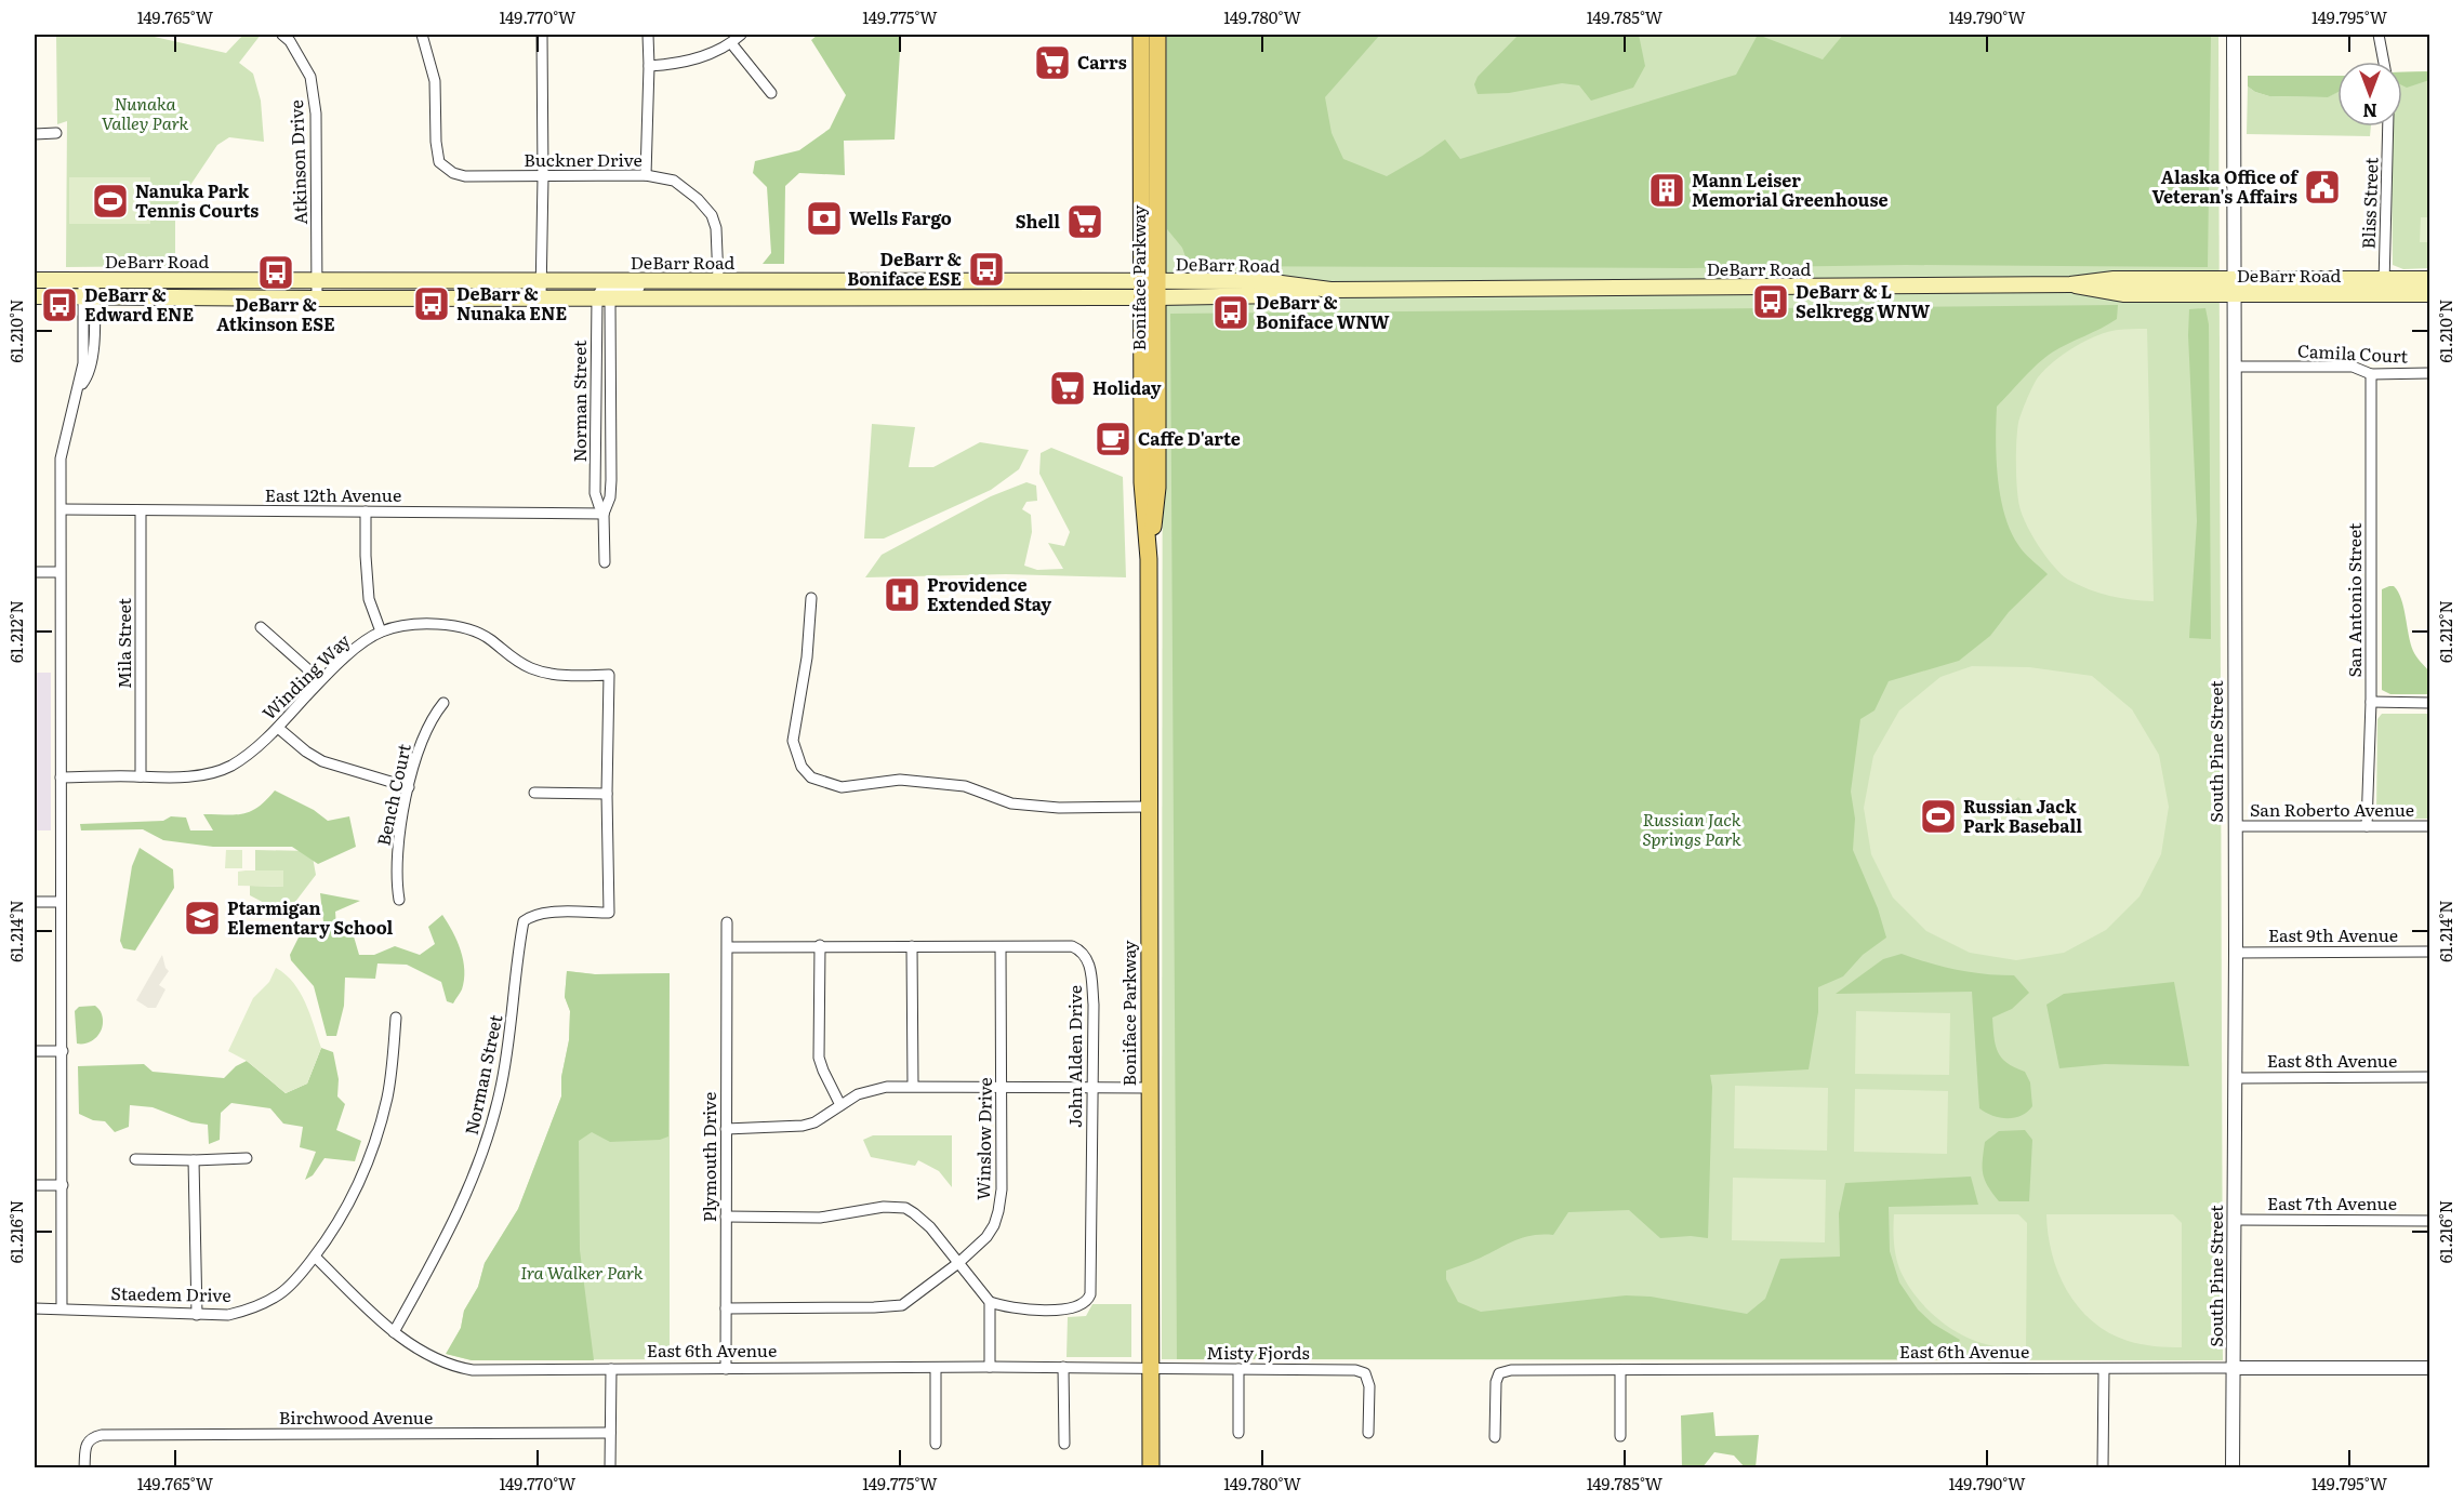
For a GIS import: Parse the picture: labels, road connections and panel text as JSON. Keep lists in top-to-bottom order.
{
  "streets": {
    "main road": ["DeBarr Road", "Boniface Parkway"],
    "street": [
      "Buckner Drive",
      "Atkinson Drive",
      "Bliss Street",
      "Camila Court",
      "Norman Street",
      "East 12th Avenue",
      "San Antonio Street",
      "Mila Street",
      "Winding Way",
      "South Pine Street",
      "Bench Court",
      "San Roberto Avenue",
      "East 9th Avenue",
      "John Alden Drive",
      "East 8th Avenue",
      "Winslow Drive",
      "Plymouth Drive",
      "East 7th Avenue",
      "Staedem Drive",
      "East 6th Avenue",
      "Misty Fjords",
      "Birchwood Avenue"
    ]
  },
  "crossings": [
    ["Buckner Drive", "DeBarr Road"],
    ["Atkinson Drive", "DeBarr Road"],
    ["Bliss Street", "DeBarr Road"],
    ["DeBarr Road", "Boniface Parkway"],
    ["DeBarr Road", "Norman Street"],
    ["DeBarr Road", "South Pine Street"],
    ["Boniface Parkway", "East 6th Avenue"],
    ["Boniface Parkway", "Misty Fjords"],
    ["Camila Court", "San Antonio Street"],
    ["Camila Court", "South Pine Street"],
    ["Norman Street", "East 12th Avenue"],
    ["Norman Street", "Winding Way"],
    ["Norman Street", "East 6th Avenue"],
    ["East 12th Avenue", "Mila Street"],
    ["San Antonio Street", "San Roberto Avenue"],
    ["Mila Street", "Winding Way"],
    ["South Pine Street", "San Roberto Avenue"],
    ["South Pine Street", "East 9th Avenue"],
    ["South Pine Street", "East 8th Avenue"],
    ["South Pine Street", "East 7th Avenue"],
    ["South Pine Street", "East 6th Avenue"],
    ["John Alden Drive", "Winslow Drive"],
    ["John Alden Drive", "Plymouth Drive"],
    ["Winslow Drive", "Plymouth Drive"],
    ["Plymouth Drive", "East 6th Avenue"],
    ["Staedem Drive", "East 6th Avenue"],
    ["East 6th Avenue", "Misty Fjords"]
  ],
  "parks": ["Nunaka Valley Park", "Russian Jack Springs Park", "Ira Walker Park"],
  "places": {
    "supermarket": ["Carrs", "Shell", "Holiday"],
    "public building": ["Alaska Office of Veteran's Affairs"],
    "building": ["Mann Leiser Memorial Greenhouse"],
    "sports": ["Nanuka Park Tennis Courts", "Russian Jack Park Baseball"],
    "bank": ["Wells Fargo"],
    "bus stop": [
      "DeBarr & Boniface ESE",
      "DeBarr & Atkinson ESE",
      "DeBarr & L Selkregg WNW",
      "DeBarr & Nunaka ENE",
      "DeBarr & Edward ENE",
      "DeBarr & Boniface WNW"
    ],
    "cafe": ["Caffe D'arte"],
    "hospital": ["Providence Extended Stay"],
    "school or university": ["Ptarmigan Elementary School"]
  },
  "north": "bottom",
  "coordinates": [
    "149.765°W",
    "149.770°W",
    "149.775°W",
    "149.780°W",
    "149.785°W",
    "149.790°W",
    "149.795°W",
    "61.210°N",
    "61.212°N",
    "61.214°N",
    "61.216°N"
  ]
}
